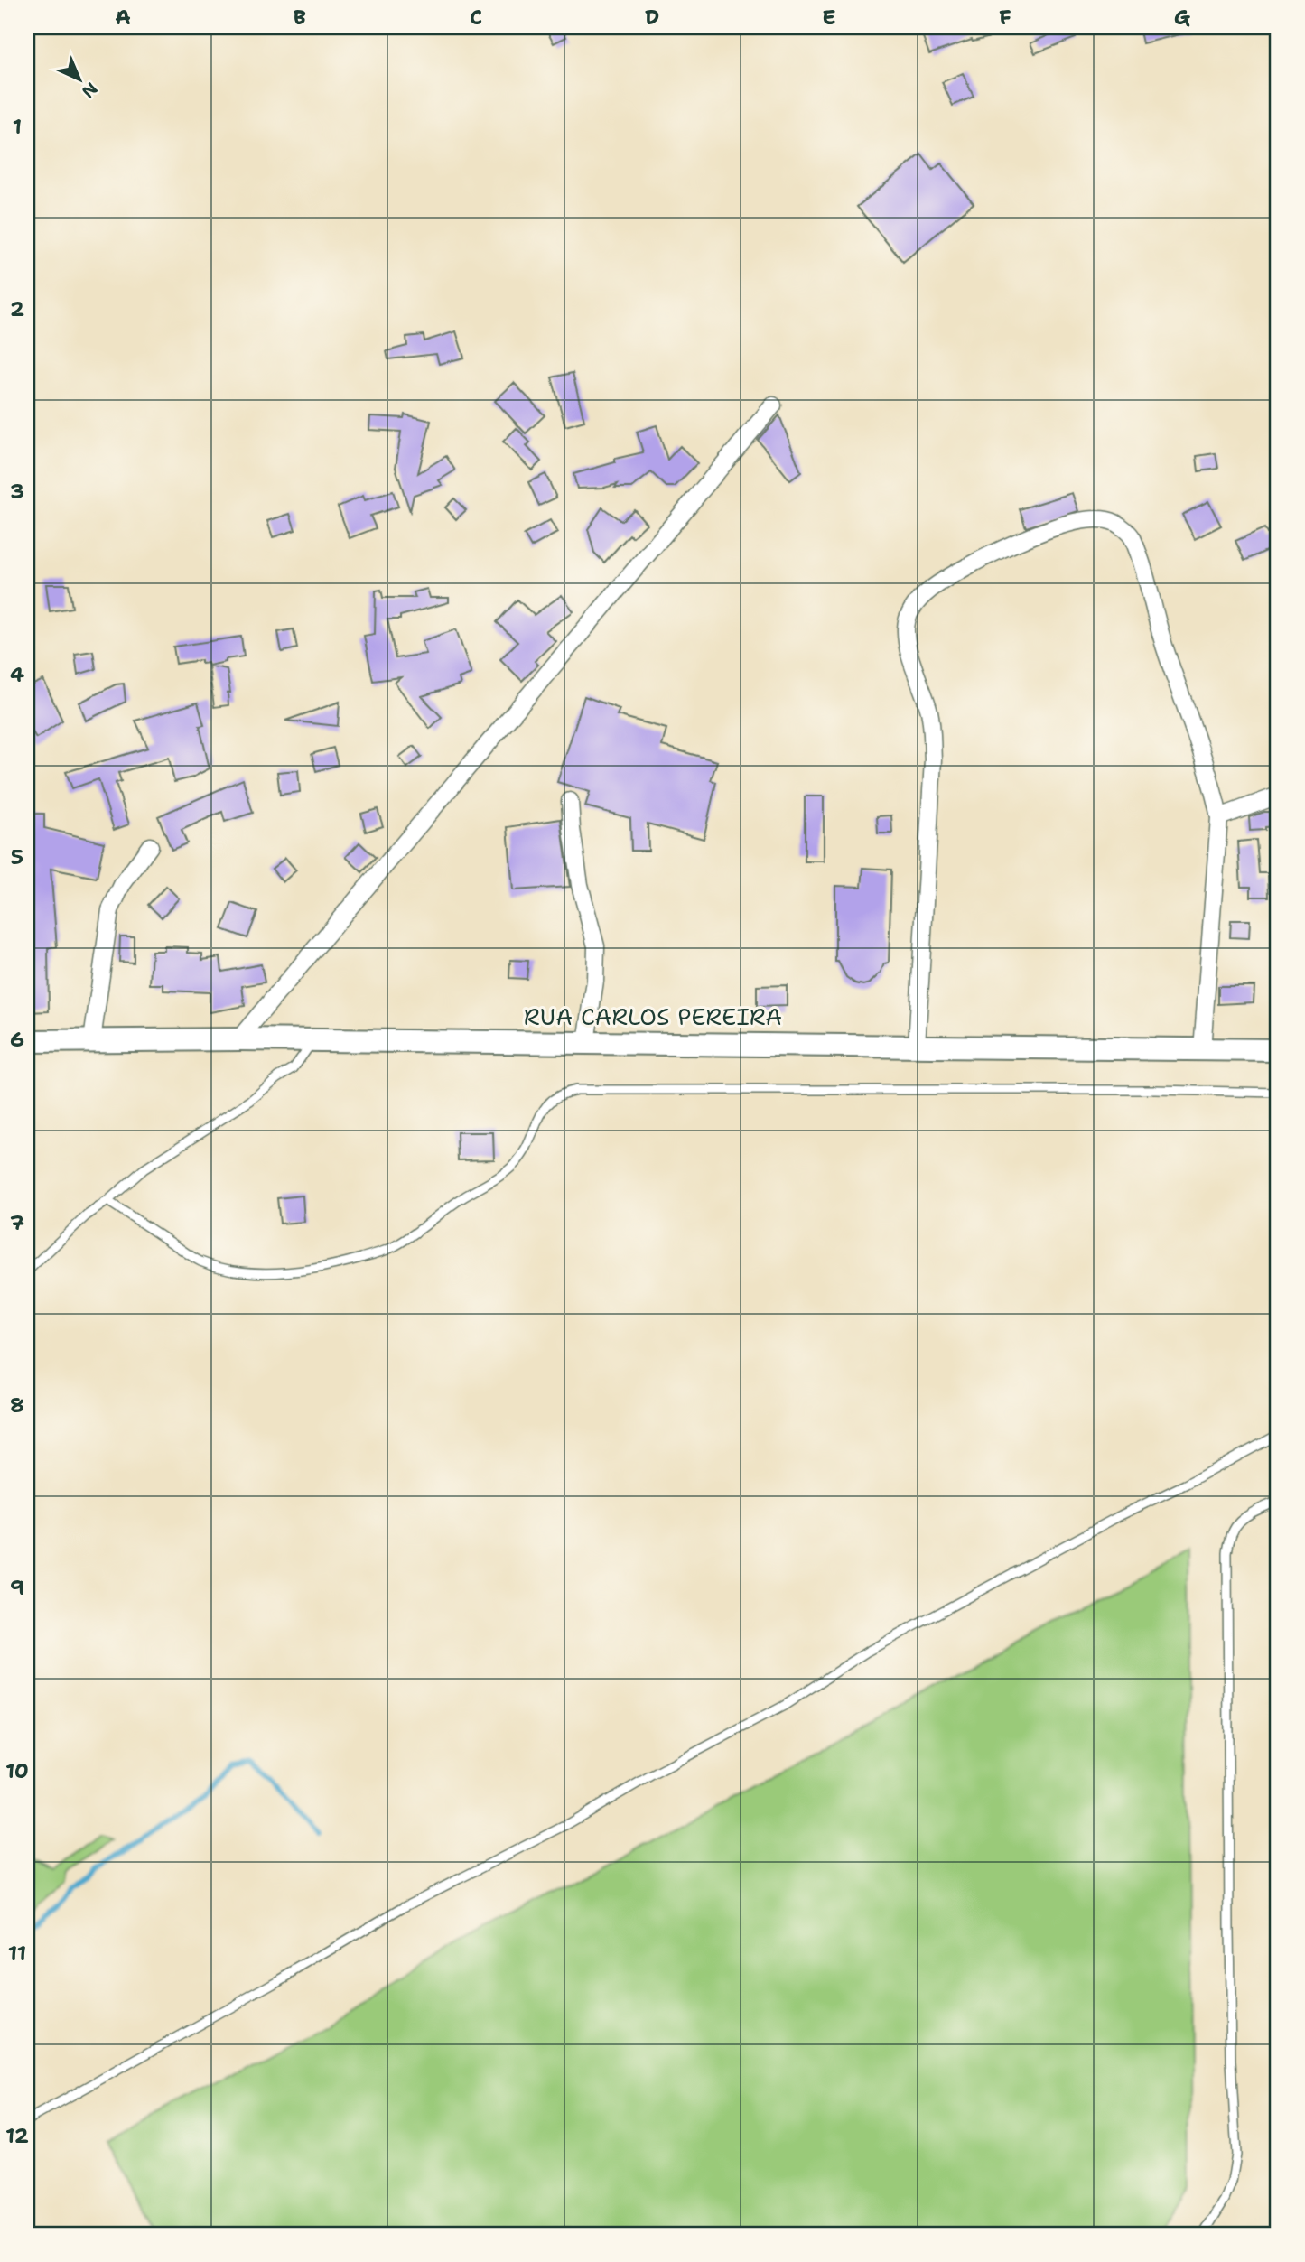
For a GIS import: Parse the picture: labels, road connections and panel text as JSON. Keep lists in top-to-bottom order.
{
  "streets": {
    "main road": ["RUA CARLOS PEREIRA"]
  },
  "north": "bottom right",
  "grid": {
    "columns": [
      "A",
      "B",
      "C",
      "D",
      "E",
      "F",
      "G"
    ],
    "rows": [
      "1",
      "2",
      "3",
      "4",
      "5",
      "6",
      "7",
      "8",
      "9",
      "10",
      "11",
      "12"
    ]
  }
}
